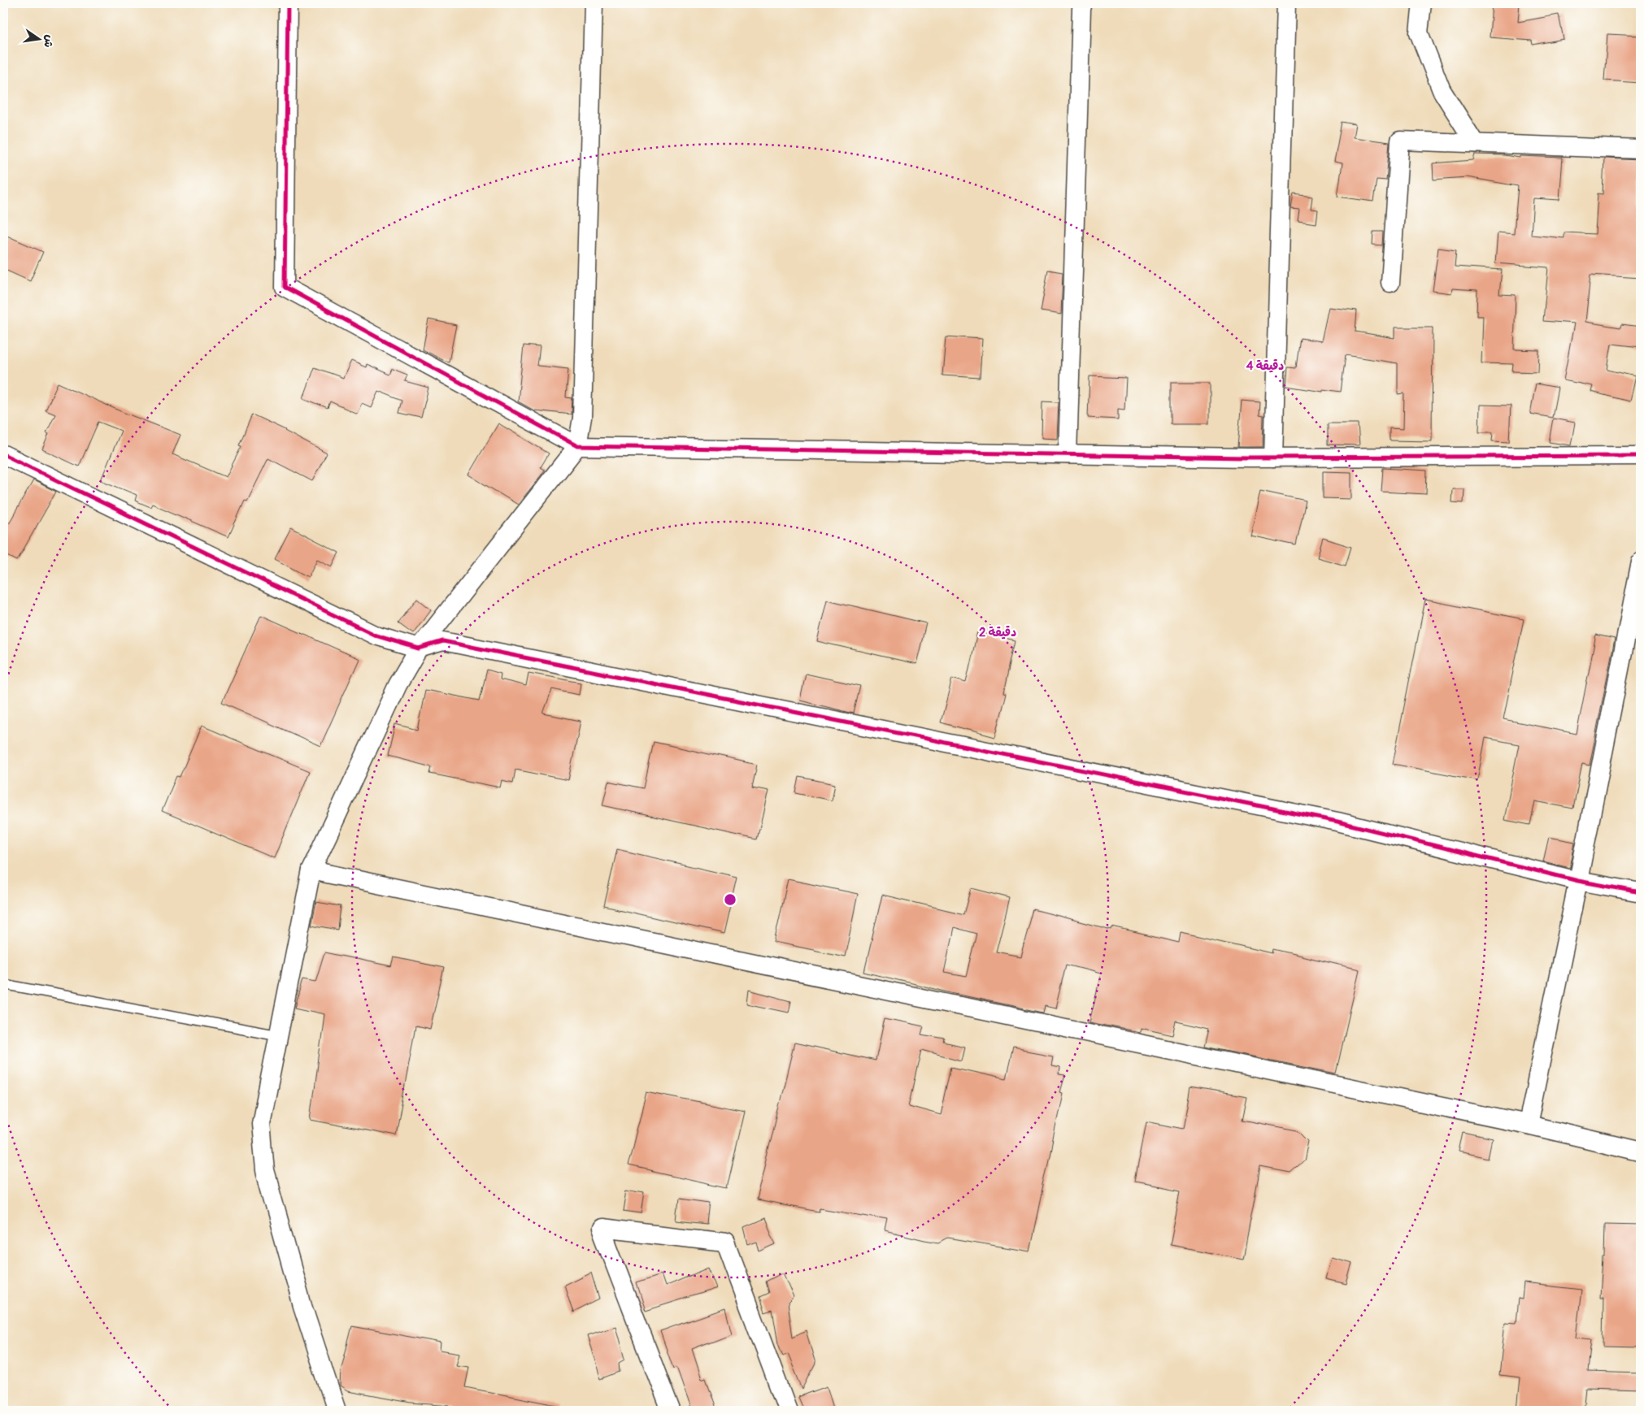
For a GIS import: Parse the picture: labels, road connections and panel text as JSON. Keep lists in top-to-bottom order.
{
  "north": "right",
  "rings": ["4 دقيقة", "2 دقيقة"]
}
